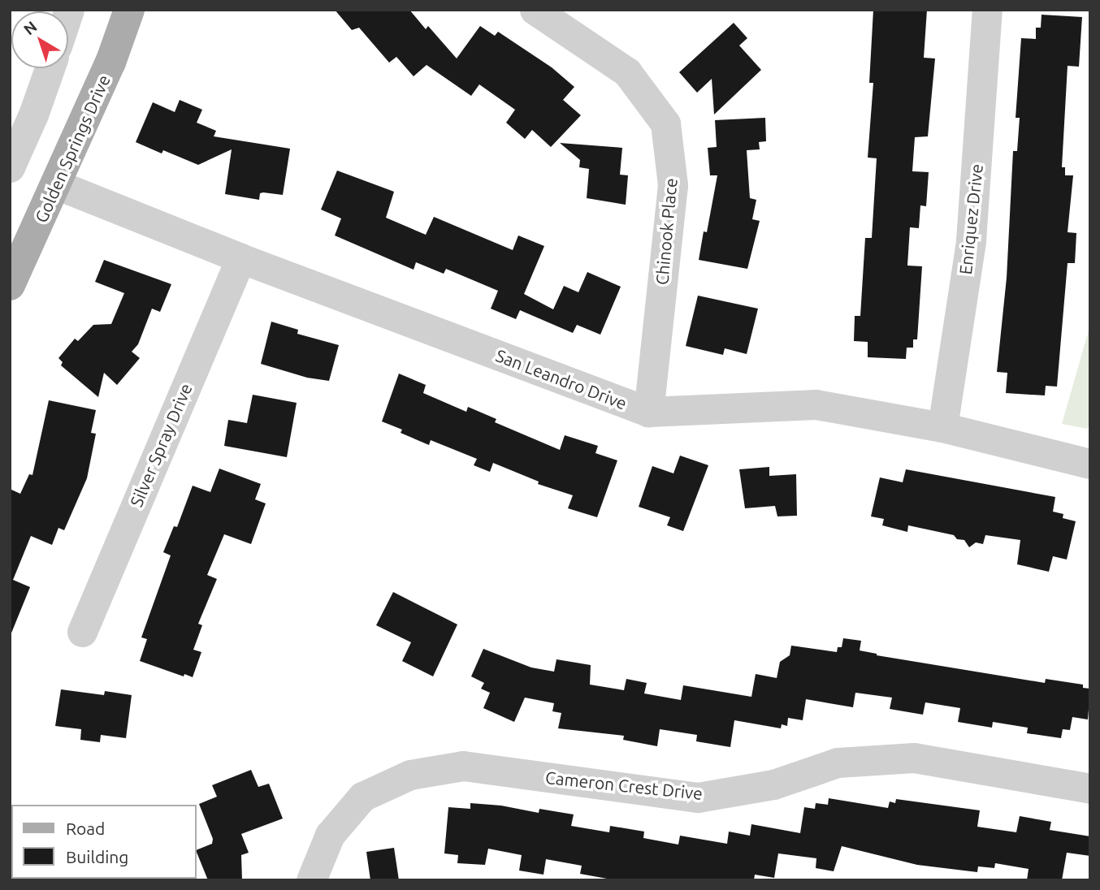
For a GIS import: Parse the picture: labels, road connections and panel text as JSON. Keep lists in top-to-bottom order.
{
  "streets": {
    "main road": ["Golden Springs Drive"],
    "street": [
      "Enriquez Drive",
      "Chinook Place",
      "San Leandro Drive",
      "Silver Spray Drive",
      "Cameron Crest Drive"
    ]
  },
  "crossings": [
    ["Golden Springs Drive", "San Leandro Drive"],
    ["Enriquez Drive", "San Leandro Drive"],
    ["Chinook Place", "San Leandro Drive"],
    ["San Leandro Drive", "Silver Spray Drive"]
  ],
  "legend": ["Road", "Building"],
  "north": "top left"
}
